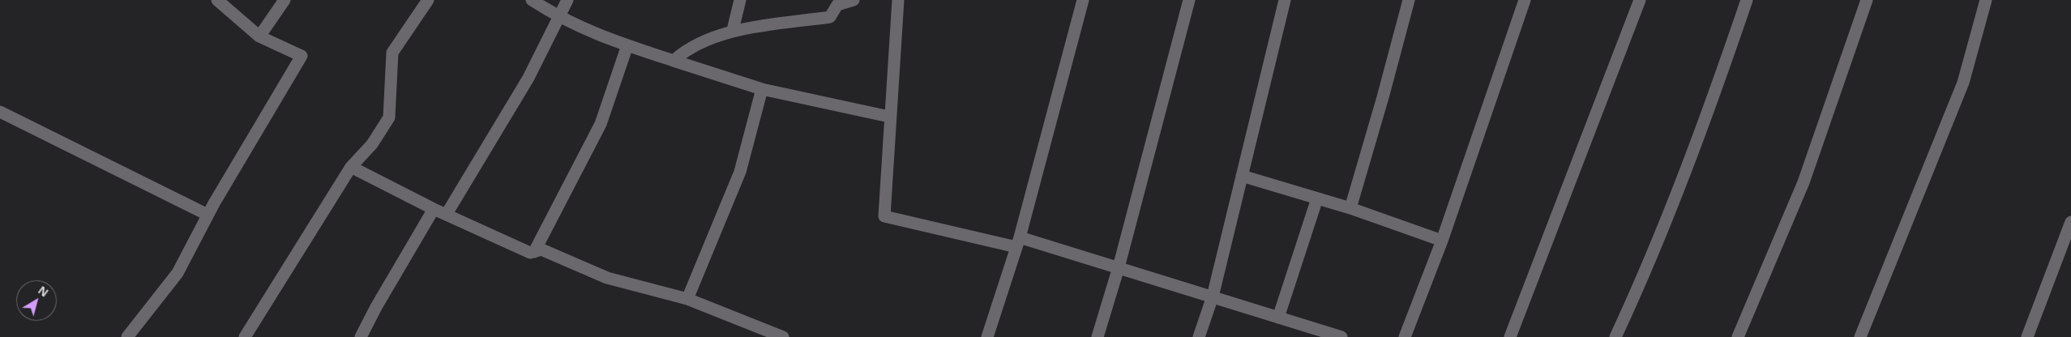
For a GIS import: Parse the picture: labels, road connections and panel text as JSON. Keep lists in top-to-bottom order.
{
  "north": "top right"
}
